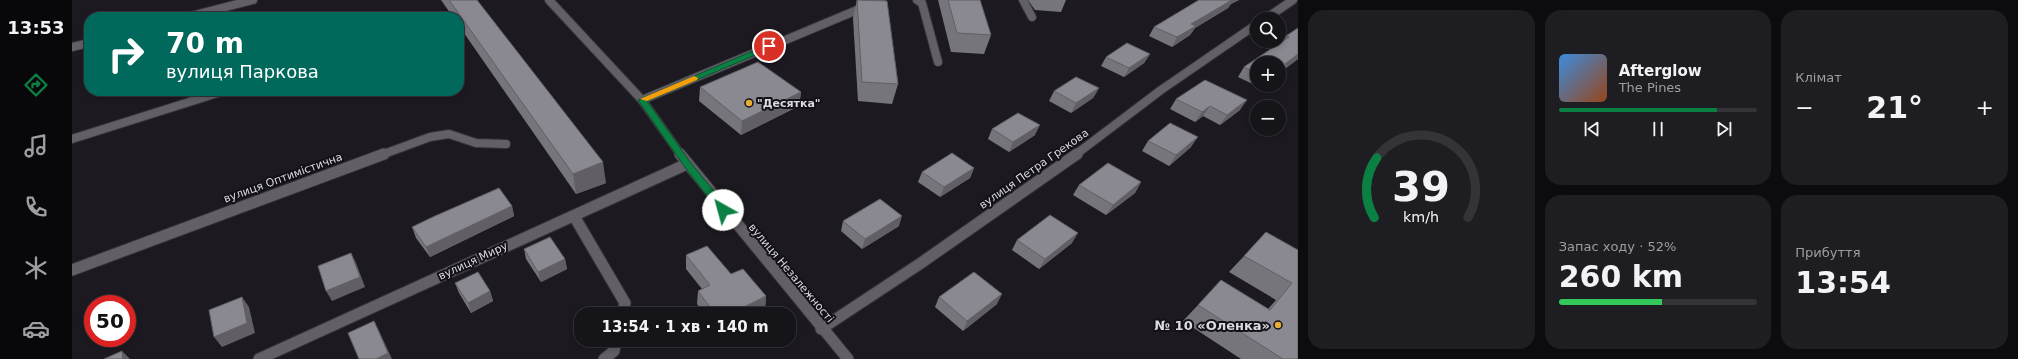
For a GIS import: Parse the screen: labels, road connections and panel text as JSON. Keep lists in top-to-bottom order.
{
  "streets": {
    "street": [
      "вулиця Петра Грекова",
      "вулиця Оптимістична",
      "вулиця Миру",
      "вулиця Незалежності"
    ]
  },
  "crossings": [
    ["вулиця Петра Грекова", "вулиця Незалежності"],
    ["вулиця Миру", "вулиця Незалежності"]
  ],
  "places": ["\"Десятка\"", "№ 10 «Оленка»"],
  "page": {
    "tabs": "13:53",
    "tile": [
      "Клімат",
      ["Запас ходу · 52%", "260 km"],
      ["Прибуття", "13:54"]
    ],
    "map_buttons": ["+", "−"],
    "turn": ["70 m", "вулиця Паркова"],
    "song": ["Afterglow", "The Pines"],
    "heat": ["−", "21°", "+"],
    "limit": "50",
    "trip": "13:54 · 1 хв · 140 m",
    "gauge": ["39", "km/h"]
  }
}
